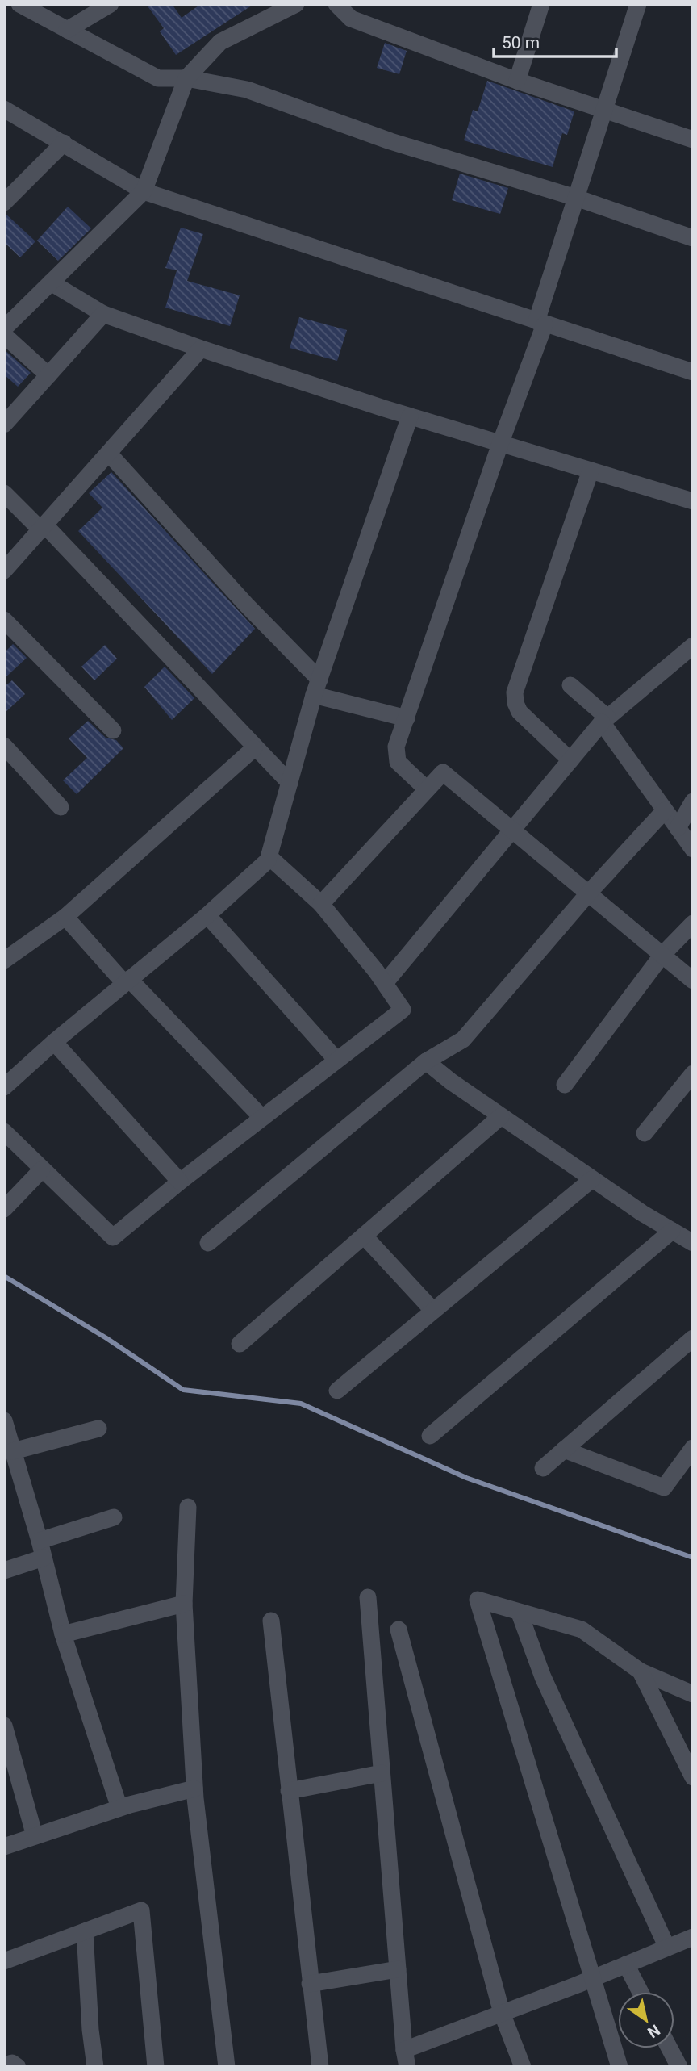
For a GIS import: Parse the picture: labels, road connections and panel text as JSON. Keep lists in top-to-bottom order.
{
  "scale_bar": "50 m",
  "north": "bottom right"
}
